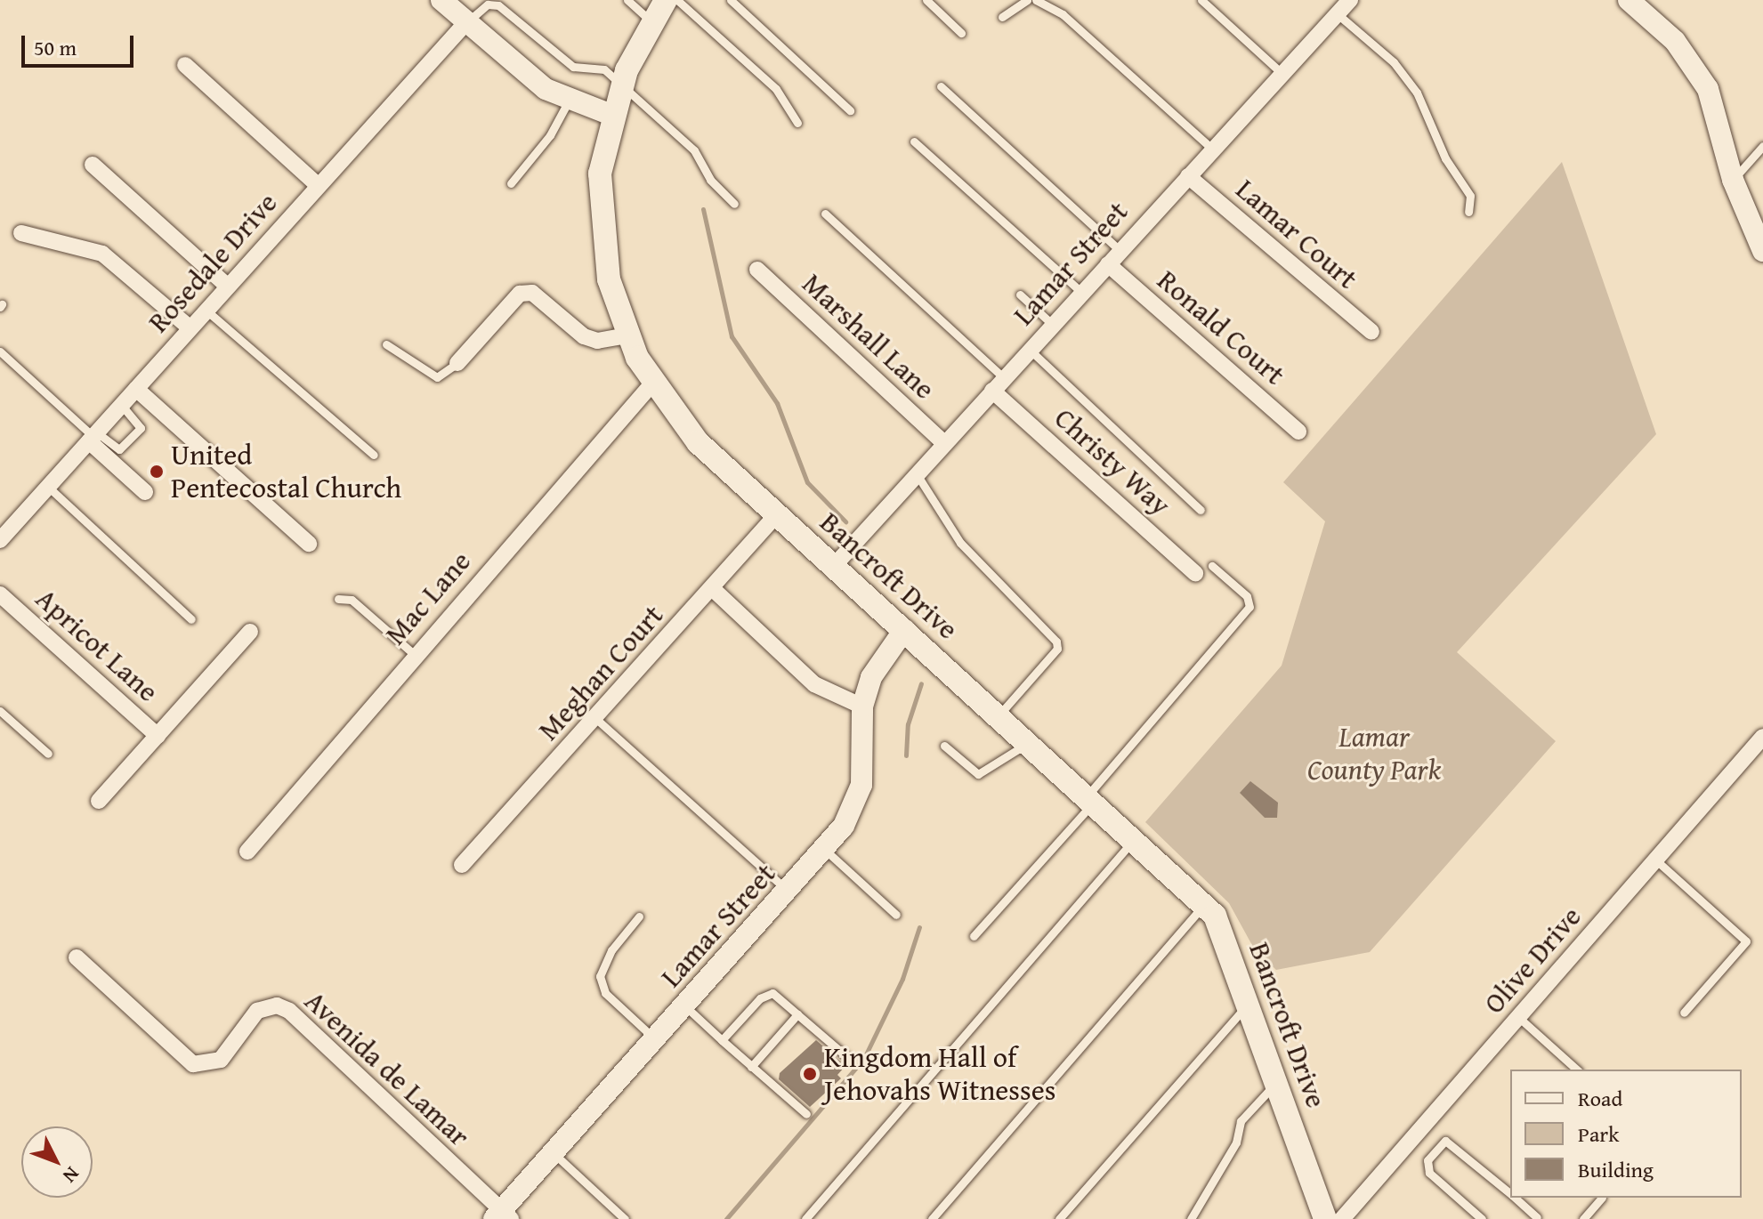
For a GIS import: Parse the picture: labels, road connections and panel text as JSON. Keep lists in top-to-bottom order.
{
  "streets": {
    "main road": ["Bancroft Drive"],
    "street": [
      "Lamar Court",
      "Rosedale Drive",
      "Lamar Street",
      "Ronald Court",
      "Marshall Lane",
      "Christy Way",
      "Mac Lane",
      "Apricot Lane",
      "Meghan Court",
      "Olive Drive",
      "Avenida de Lamar"
    ]
  },
  "crossings": [
    ["Lamar Court", "Lamar Street"],
    ["Lamar Street", "Ronald Court"],
    ["Lamar Street", "Marshall Lane"],
    ["Lamar Street", "Christy Way"],
    ["Lamar Street", "Bancroft Drive"],
    ["Lamar Street", "Avenida de Lamar"],
    ["Bancroft Drive", "Mac Lane"],
    ["Bancroft Drive", "Meghan Court"]
  ],
  "parks": ["Lamar County Park"],
  "places": ["United Pentecostal Church", "Kingdom Hall of Jehovahs Witnesses"],
  "legend": ["Road", "Park", "Building"],
  "scale_bar": "50 m",
  "north": "bottom right"
}
